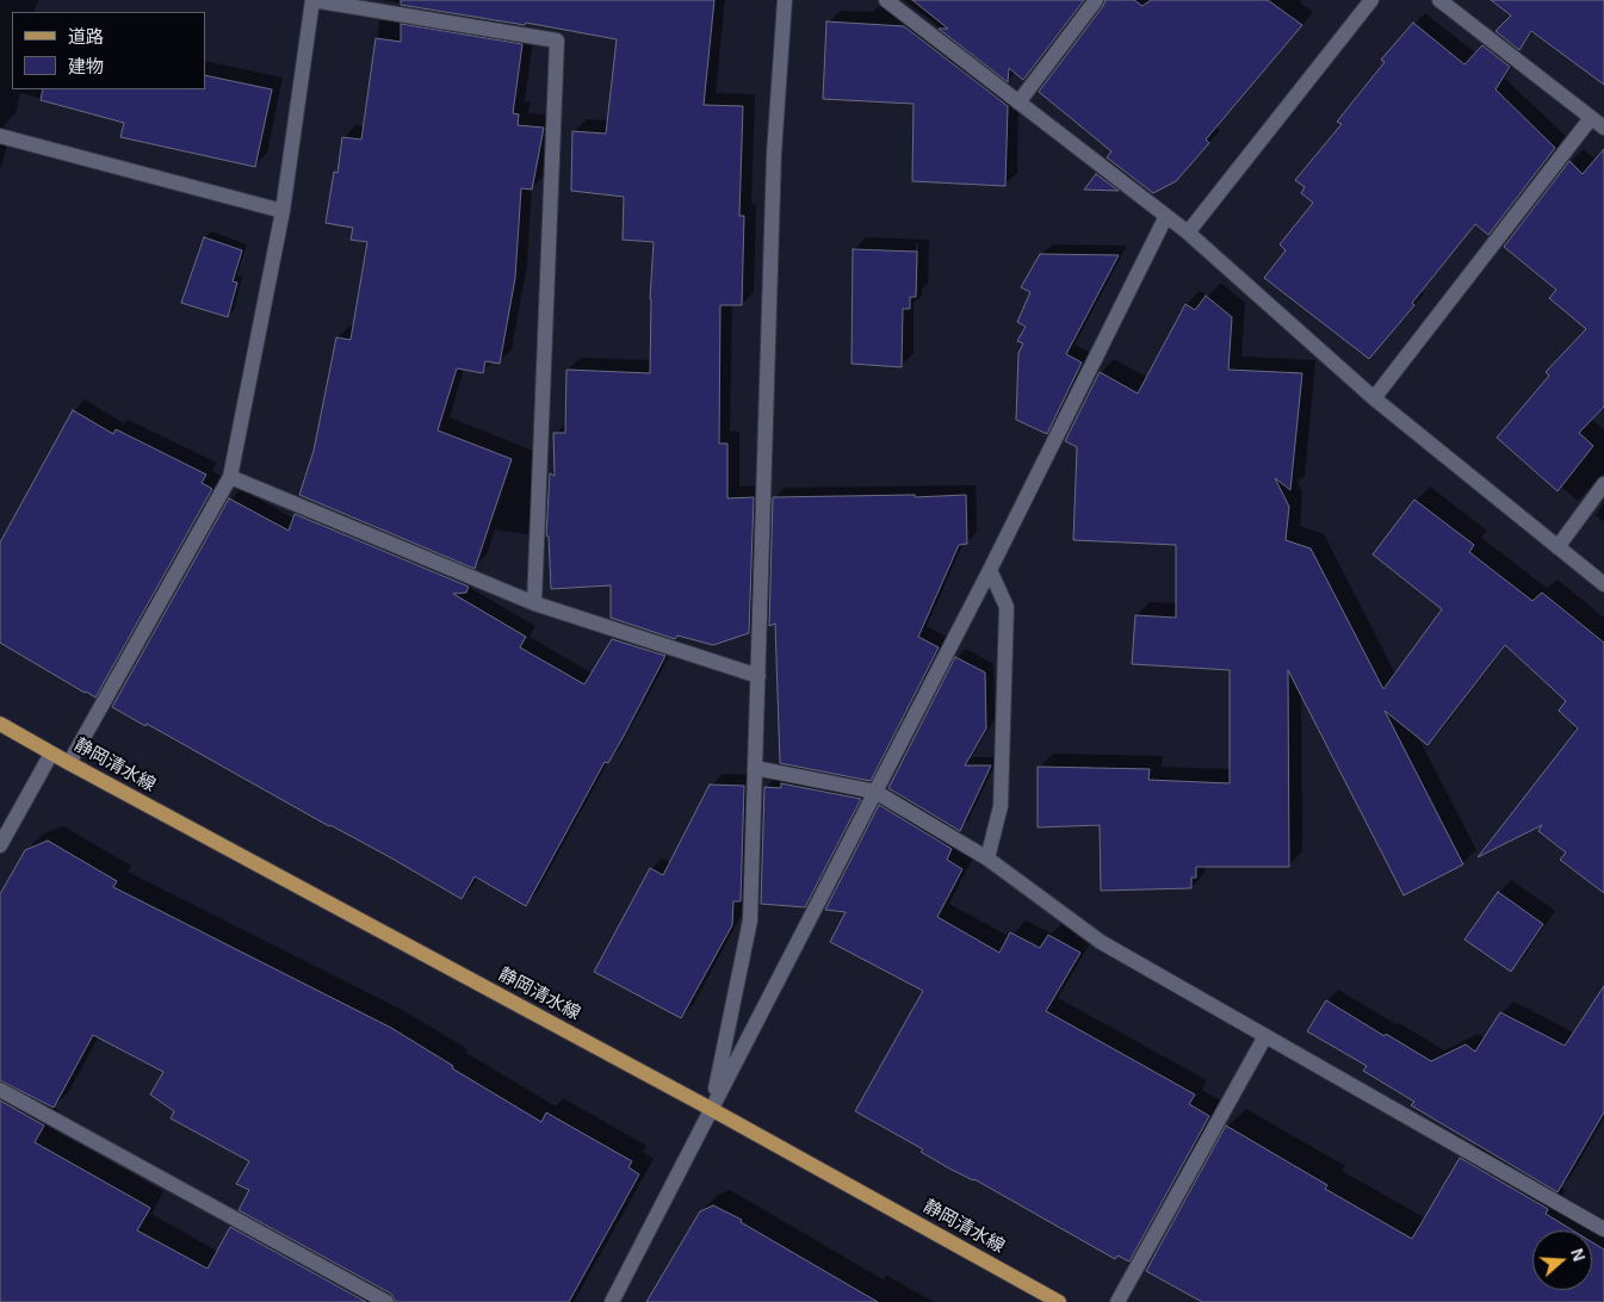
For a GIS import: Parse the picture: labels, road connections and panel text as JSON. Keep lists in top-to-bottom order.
{
  "streets": {
    "main road": ["静岡清水線"]
  },
  "legend": ["道路", "建物"],
  "north": "right"
}
